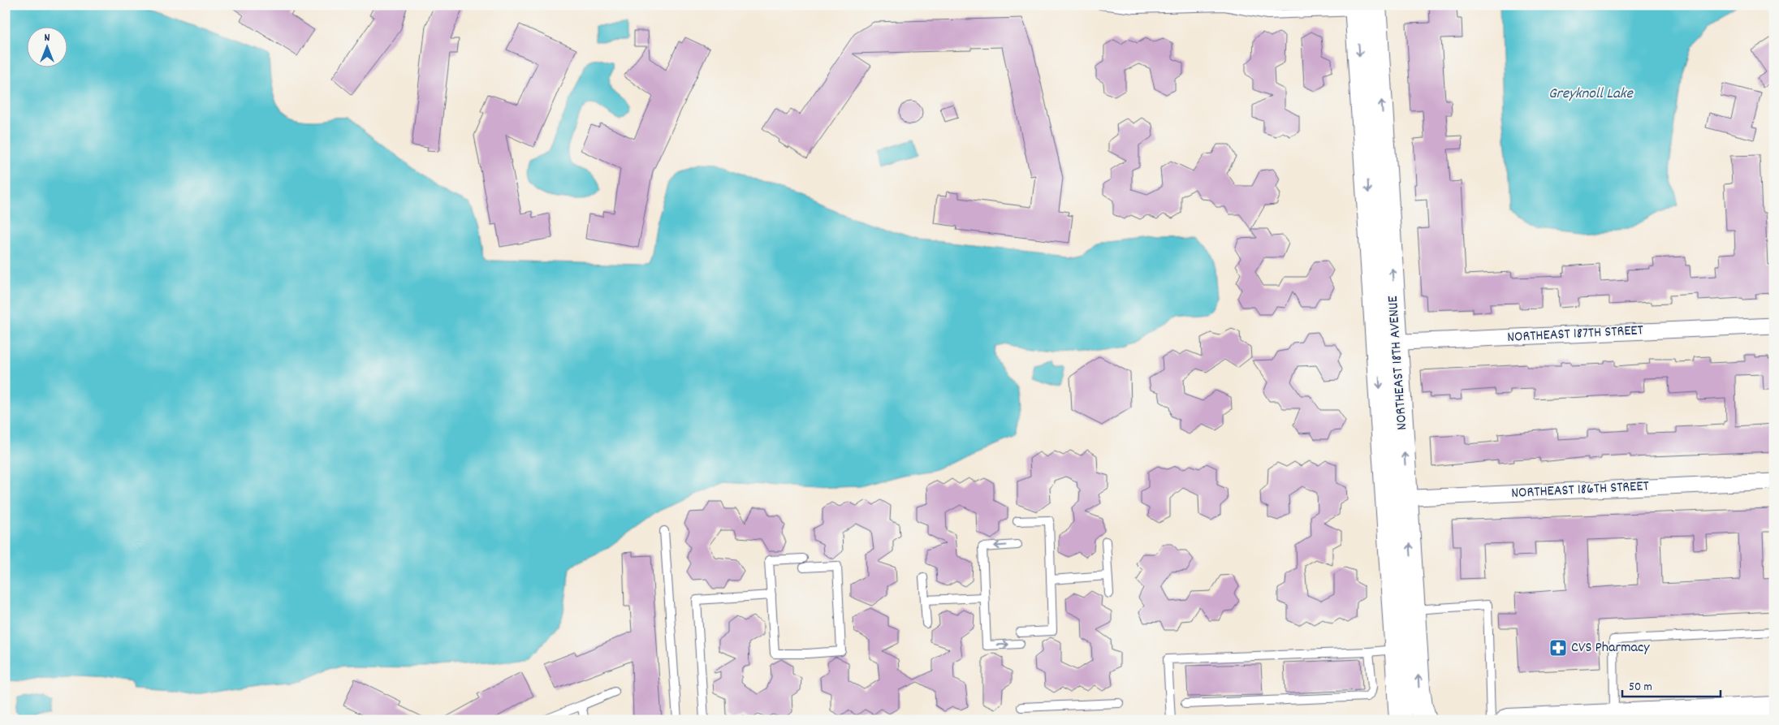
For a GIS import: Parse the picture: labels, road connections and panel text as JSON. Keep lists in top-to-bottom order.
{
  "streets": {
    "street": ["NORTHEAST 187TH STREET", "NORTHEAST 18TH AVENUE", "NORTHEAST 186TH STREET"]
  },
  "crossings": [
    ["NORTHEAST 187TH STREET", "NORTHEAST 18TH AVENUE"],
    ["NORTHEAST 18TH AVENUE", "NORTHEAST 186TH STREET"]
  ],
  "water": ["Greyknoll Lake"],
  "places": {
    "pharmacy": ["CVS Pharmacy"]
  },
  "scale_bar": "50 m",
  "north": "top"
}
